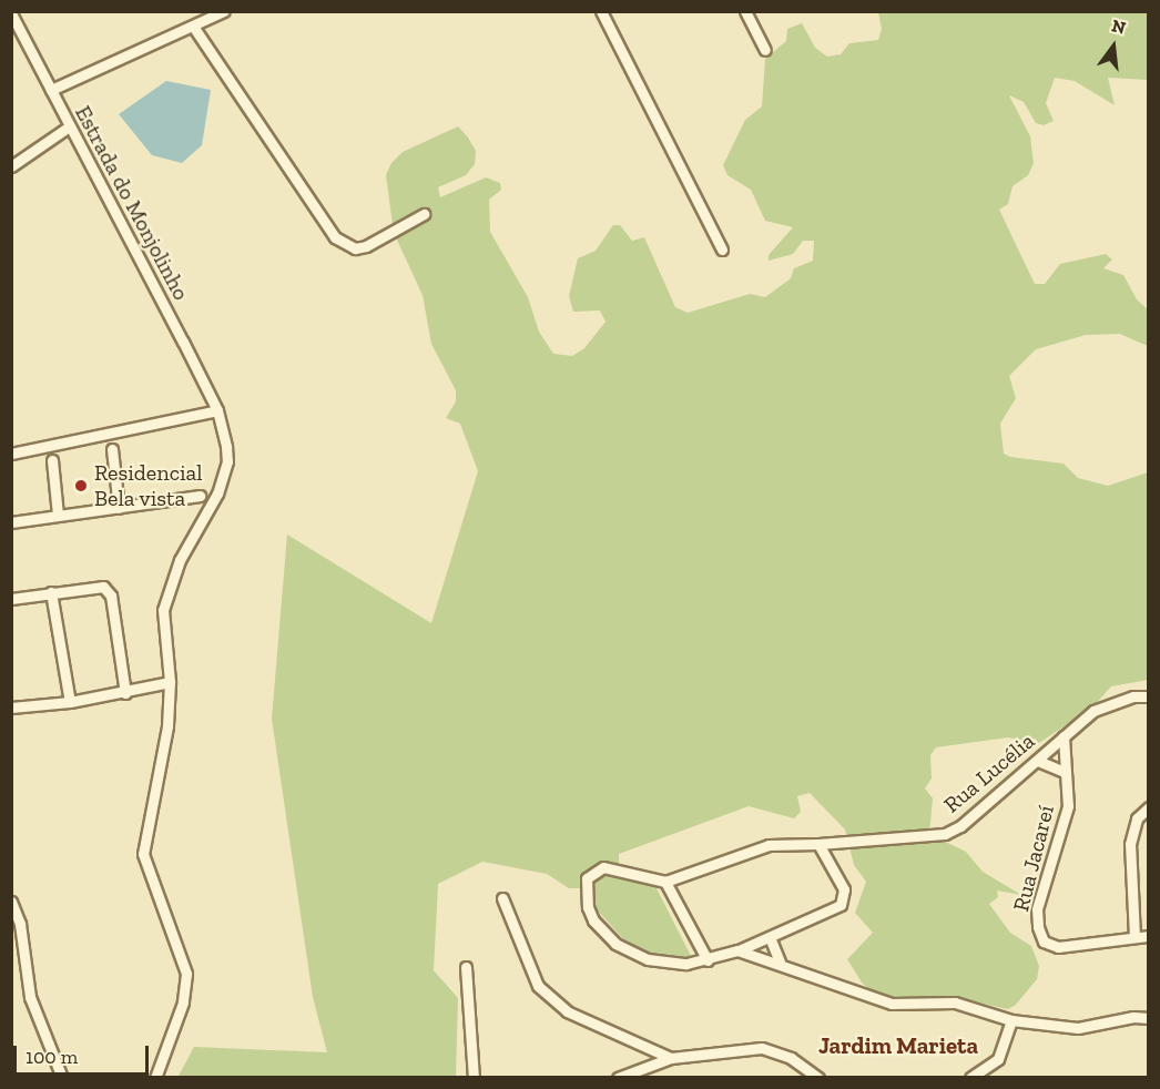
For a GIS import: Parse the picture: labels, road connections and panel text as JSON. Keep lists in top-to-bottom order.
{
  "streets": {
    "street": ["Estrada do Monjolinho", "Rua Lucélia", "Rua Jacareí"]
  },
  "crossings": [
    ["Rua Lucélia", "Rua Jacareí"]
  ],
  "districts": ["Jardim Marieta"],
  "places": ["Residencial Bela vista"],
  "scale_bar": "100 m",
  "north": "top"
}
